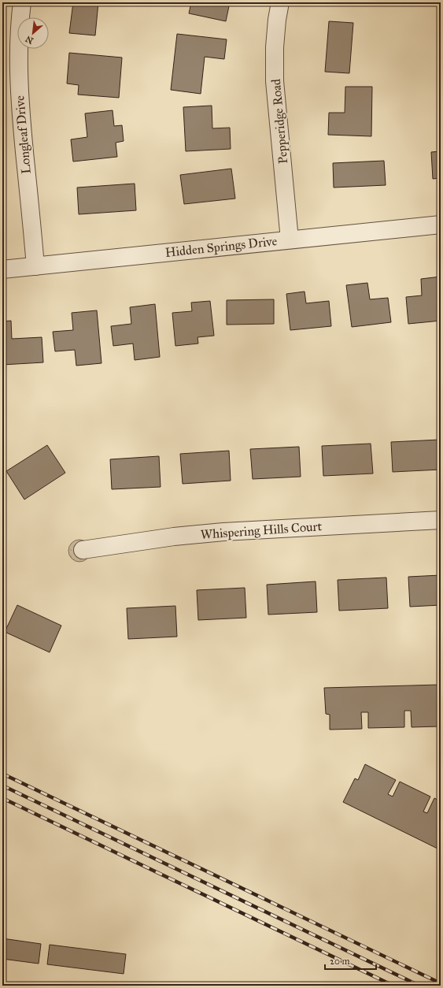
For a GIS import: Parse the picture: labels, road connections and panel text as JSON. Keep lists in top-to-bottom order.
{
  "streets": {
    "street": [
      "Pepperidge Road",
      "Longleaf Drive",
      "Hidden Springs Drive",
      "Whispering Hills Court"
    ]
  },
  "crossings": [
    ["Pepperidge Road", "Hidden Springs Drive"],
    ["Longleaf Drive", "Hidden Springs Drive"]
  ],
  "scale_bar": "20 m",
  "north": "bottom left"
}
